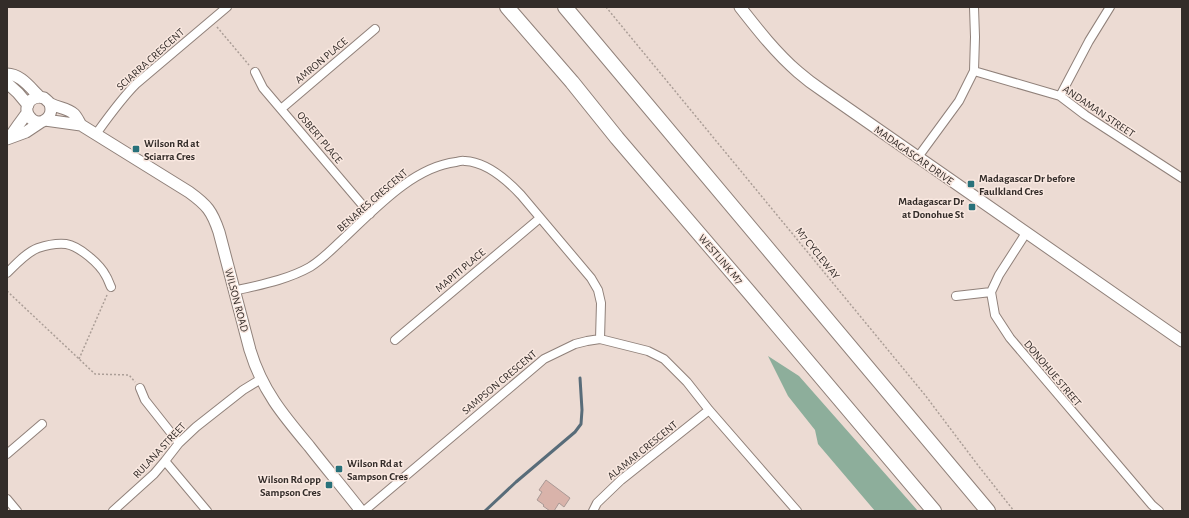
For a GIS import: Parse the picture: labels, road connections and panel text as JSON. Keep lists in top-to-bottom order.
{
  "streets": {
    "highway": ["WESTLINK M7"],
    "street": [
      "SCIARRA CRESCENT",
      "AMRON PLACE",
      "ANDAMAN STREET",
      "OSBERT PLACE",
      "MADAGASCAR DRIVE",
      "BENARES CRESCENT",
      "MAPITI PLACE",
      "WILSON ROAD",
      "DONOHUE STREET",
      "SAMPSON CRESCENT",
      "RULANA STREET",
      "ALAMAR CRESCENT"
    ],
    "path": ["M7 CYCLEWAY"]
  },
  "crossings": [
    ["SCIARRA CRESCENT", "WILSON ROAD"],
    ["AMRON PLACE", "OSBERT PLACE"],
    ["OSBERT PLACE", "BENARES CRESCENT"],
    ["BENARES CRESCENT", "MAPITI PLACE"],
    ["BENARES CRESCENT", "WILSON ROAD"],
    ["BENARES CRESCENT", "SAMPSON CRESCENT"],
    ["WILSON ROAD", "SAMPSON CRESCENT"],
    ["WILSON ROAD", "RULANA STREET"],
    ["SAMPSON CRESCENT", "ALAMAR CRESCENT"]
  ],
  "places": {
    "transit": [
      "Wilson Rd at Sciarra Cres",
      "Madagascar Dr before Faulkland Cres",
      "Madagascar Dr at Donohue St",
      "Wilson Rd at Sampson Cres",
      "Wilson Rd opp Sampson Cres"
    ]
  }
}
